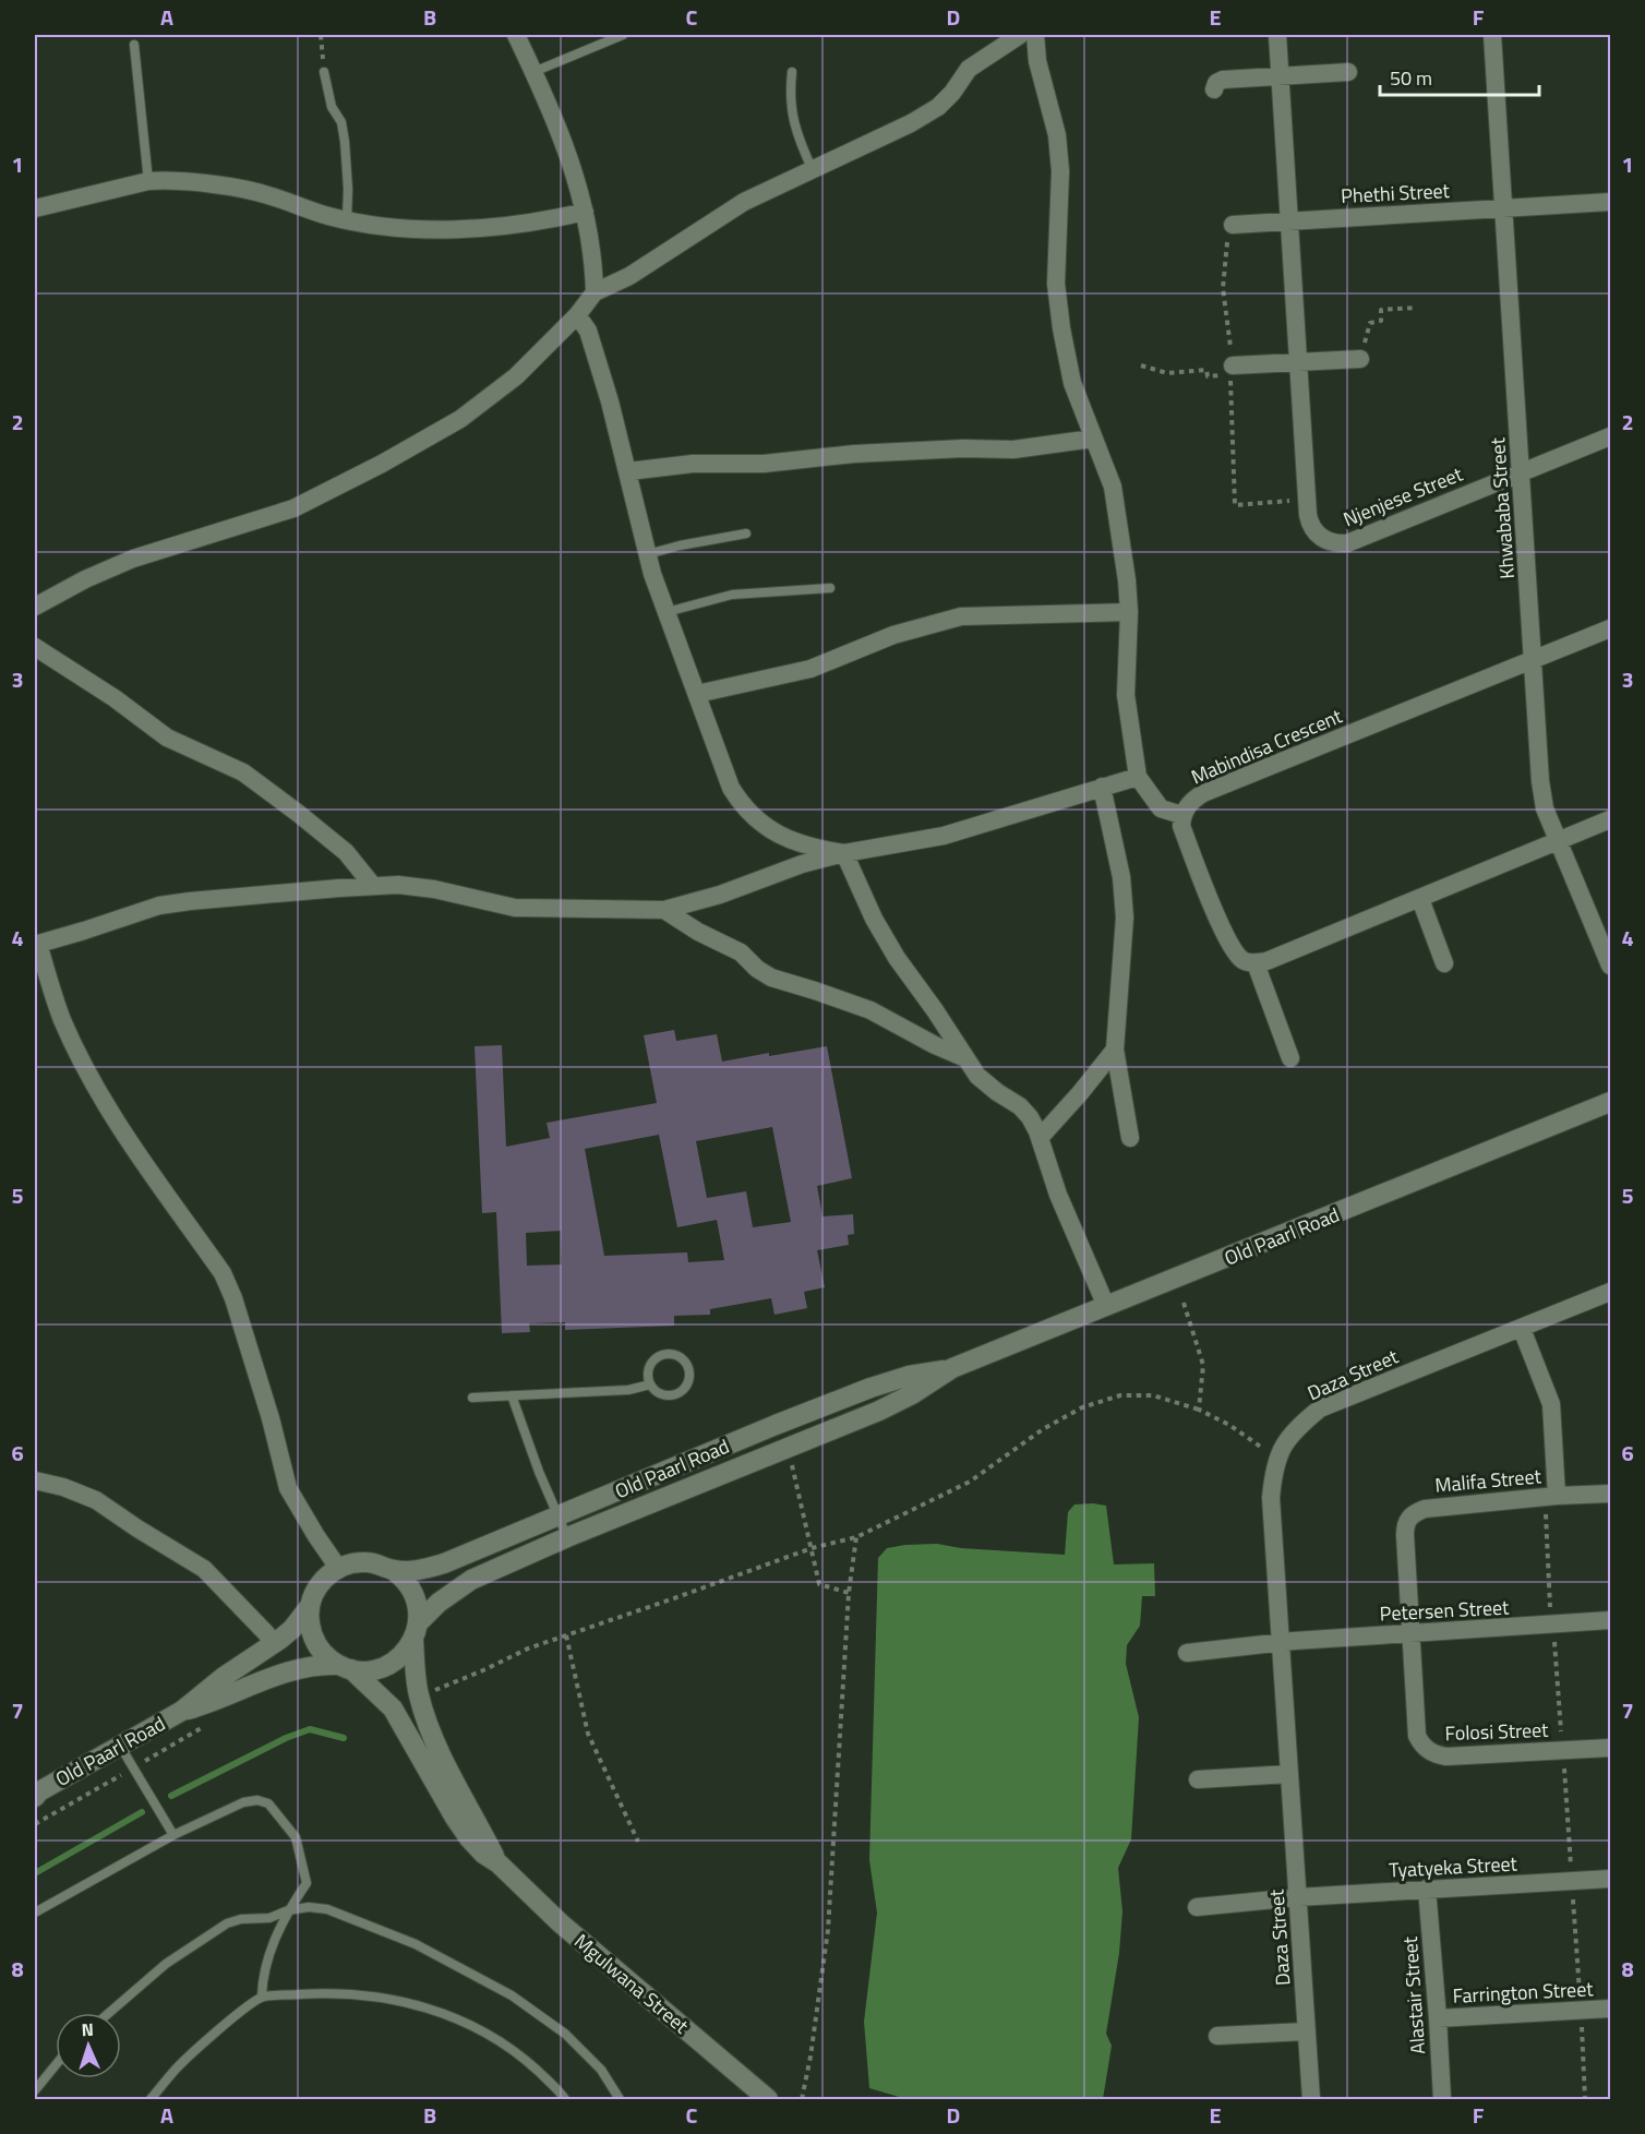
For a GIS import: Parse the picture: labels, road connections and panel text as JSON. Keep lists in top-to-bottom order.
{
  "streets": {
    "main road": ["Old Paarl Road", "Mgulwana Street"],
    "street": [
      "Phethi Street",
      "Njenjese Street",
      "Khwababa Street",
      "Mabindisa Crescent",
      "Daza Street",
      "Malifa Street",
      "Petersen Street",
      "Folosi Street",
      "Tyatyeka Street",
      "Farrington Street",
      "Alastair Street"
    ]
  },
  "crossings": [
    ["Phethi Street", "Njenjese Street"],
    ["Phethi Street", "Khwababa Street"],
    ["Njenjese Street", "Khwababa Street"],
    ["Khwababa Street", "Mabindisa Crescent"],
    ["Old Paarl Road", "Mgulwana Street"],
    ["Daza Street", "Petersen Street"],
    ["Daza Street", "Tyatyeka Street"],
    ["Malifa Street", "Petersen Street"],
    ["Malifa Street", "Folosi Street"],
    ["Petersen Street", "Folosi Street"],
    ["Tyatyeka Street", "Alastair Street"],
    ["Farrington Street", "Alastair Street"]
  ],
  "scale_bar": "50 m",
  "north": "top",
  "grid": {
    "columns": [
      "A",
      "B",
      "C",
      "D",
      "E",
      "F"
    ],
    "rows": [
      "1",
      "2",
      "3",
      "4",
      "5",
      "6",
      "7",
      "8"
    ]
  }
}
